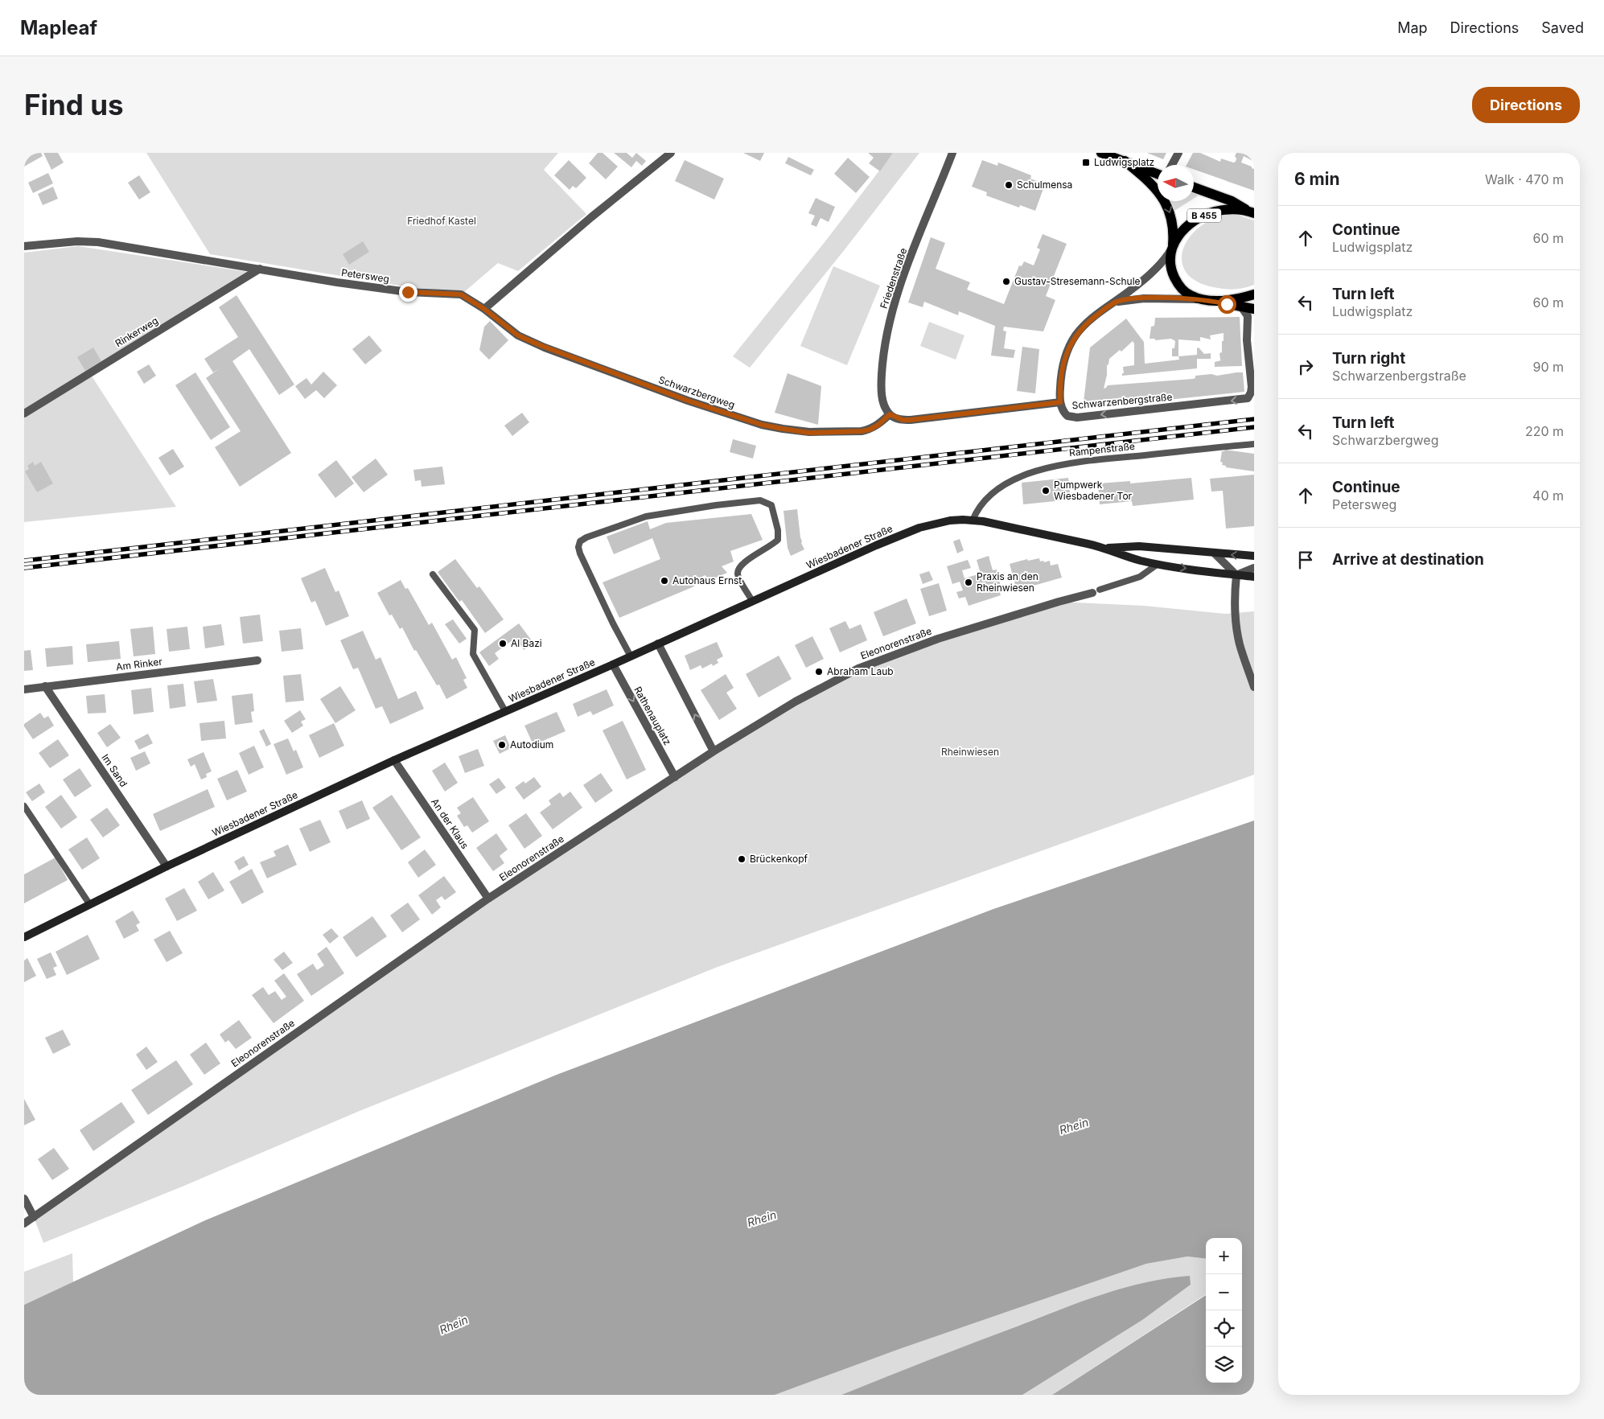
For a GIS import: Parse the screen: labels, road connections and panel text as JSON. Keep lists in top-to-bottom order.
{
  "streets": {
    "main road": ["B 455", "Wiesbadener Straße"],
    "street": [
      "Petersweg",
      "Friedenstraße",
      "Rinkerweg",
      "Schwarzbergweg",
      "Schwarzenbergstraße",
      "Eleonorenstraße",
      "Am Rinker",
      "Rathenauplatz",
      "Im Sand",
      "An der Klaus"
    ],
    "lane": ["Rampenstraße"]
  },
  "crossings": [
    ["B 455", "Schwarzenbergstraße"],
    ["Petersweg", "Rinkerweg"],
    ["Petersweg", "Schwarzbergweg"],
    ["Friedenstraße", "Schwarzbergweg"],
    ["Friedenstraße", "Schwarzenbergstraße"],
    ["Schwarzbergweg", "Schwarzenbergstraße"],
    ["Rampenstraße", "Wiesbadener Straße"],
    ["Wiesbadener Straße", "Rathenauplatz"],
    ["Wiesbadener Straße", "Im Sand"],
    ["Wiesbadener Straße", "An der Klaus"],
    ["Eleonorenstraße", "Rathenauplatz"],
    ["Eleonorenstraße", "An der Klaus"],
    ["Am Rinker", "Im Sand"]
  ],
  "water": ["Rhein"],
  "parks": ["Friedhof Kastel", "Rheinwiesen"],
  "places": {
    "transit": ["Ludwigsplatz"],
    "other": [
      "Schulmensa",
      "Gustav-Stresemann-Schule",
      "Pumpwerk Wiesbadener Tor",
      "Autohaus Ernst",
      "Praxis an den Rheinwiesen",
      "Al Bazi",
      "Abraham Laub",
      "Autodium",
      "Brückenkopf"
    ]
  },
  "north": "left",
  "page": {
    "header": "Mapleaf",
    "nav": ["Map", "Directions", "Saved"],
    "buttons": "Directions",
    "title": "Find us",
    "heading": ["6 min", "Walk · 470 m"],
    "list": [
      ["Continue", "Ludwigsplatz", "60 m"],
      ["Turn left", "Ludwigsplatz", "60 m"],
      ["Turn right", "Schwarzenbergstraße", "90 m"],
      ["Turn left", "Schwarzbergweg", "220 m"],
      ["Continue", "Petersweg", "40 m"],
      "Arrive at destination"
    ],
    "map_buttons": ["+", "−"]
  }
}
